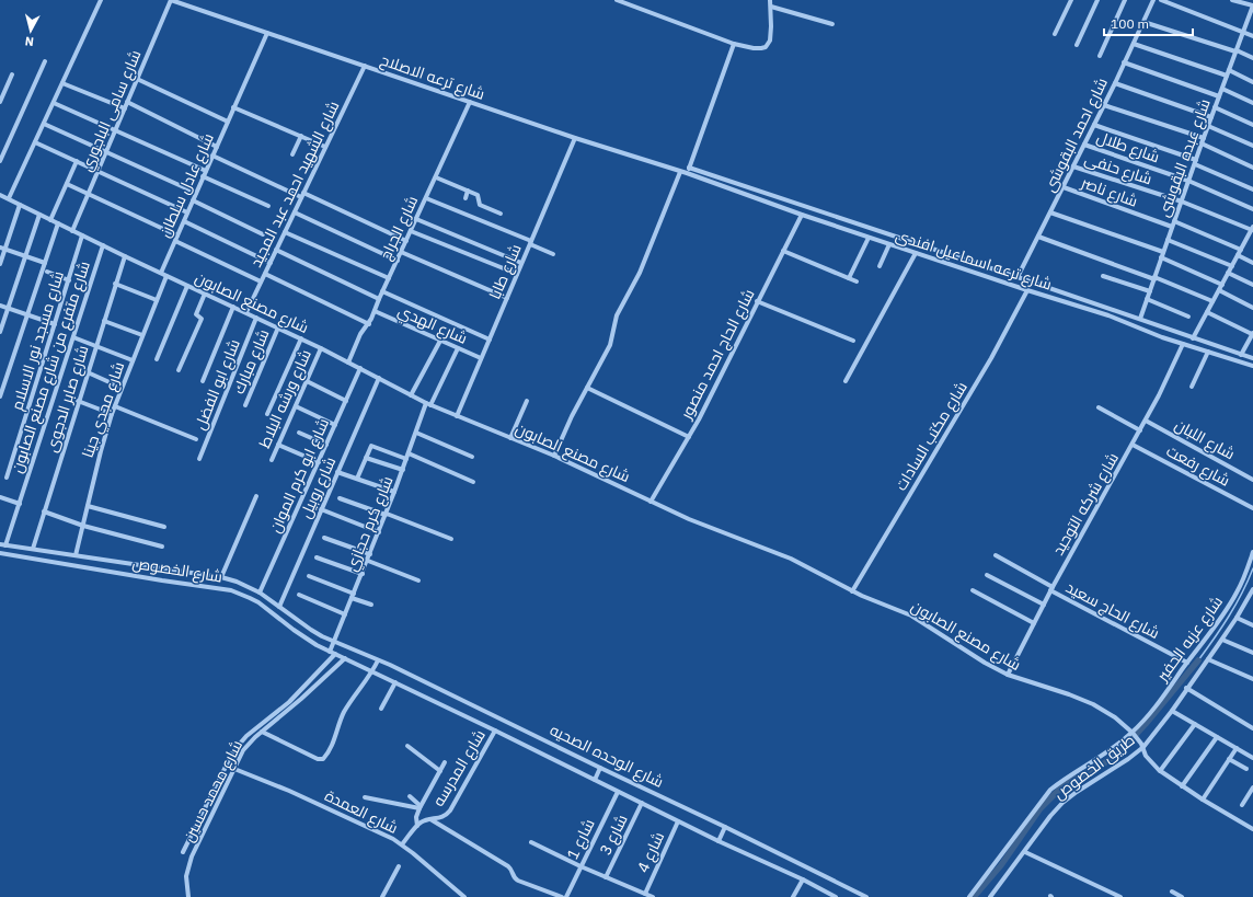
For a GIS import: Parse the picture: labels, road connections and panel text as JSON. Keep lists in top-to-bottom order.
{
  "streets": {
    "street": [
      "شارع ترعه الاصلاح",
      "شارع سامى الباجوري",
      "شارع احمد البقوشى",
      "شارع طلال",
      "شارع عبده البقوشى",
      "شارع حنفى",
      "شارع الشهيد احمد عبد المجيد",
      "شارع عادل سلطان",
      "شارع ناصر",
      "شارع الجراج",
      "شارع ترعه اسماعيل افندى",
      "شارع طابا",
      "شارع مصنع الصابون",
      "شارع الهدي",
      "شارع مسجد نور الاسلام",
      "شارع الحاج احمد منصور",
      "شارع مبارك",
      "شارع متفرع من شارع مصنع الصابون",
      "شارع ابو الفضل",
      "شارع صابر الدجوى",
      "شارع ورشه البلاط",
      "شارع مجدي جينا",
      "شارع مكتب السادات",
      "شارع اللبان",
      "شارع رفعت",
      "شارع ابو كرم الموان",
      "شارع روبيل",
      "شارع شركه التوحيد",
      "شارع كرم حجازي",
      "شارع الخصوص",
      "شارع الحاج سعيد",
      "شارع عزبه الحفير",
      "شارع الوحده الصحيه",
      "طريق الخصوص",
      "شارع المدرسه",
      "شارع محمد حسين",
      "شارع العمدة",
      "شارع 3",
      "شارع 1",
      "شارع 4"
    ]
  },
  "crossings": [
    ["شارع ترعه الاصلاح", "شارع سامى الباجوري"],
    ["شارع ترعه الاصلاح", "شارع الشهيد احمد عبد المجيد"],
    ["شارع ترعه الاصلاح", "شارع عادل سلطان"],
    ["شارع ترعه الاصلاح", "شارع الجراج"],
    ["شارع ترعه الاصلاح", "شارع ترعه اسماعيل افندى"],
    ["شارع ترعه الاصلاح", "شارع طابا"],
    ["شارع سامى الباجوري", "شارع مصنع الصابون"],
    ["شارع احمد البقوشى", "شارع طلال"],
    ["شارع احمد البقوشى", "شارع حنفى"],
    ["شارع احمد البقوشى", "شارع ناصر"],
    ["شارع احمد البقوشى", "شارع ترعه اسماعيل افندى"],
    ["شارع طلال", "شارع عبده البقوشى"],
    ["شارع عبده البقوشى", "شارع حنفى"],
    ["شارع عبده البقوشى", "شارع ناصر"],
    ["شارع عبده البقوشى", "شارع ترعه اسماعيل افندى"],
    ["شارع الشهيد احمد عبد المجيد", "شارع مصنع الصابون"],
    ["شارع عادل سلطان", "شارع مصنع الصابون"],
    ["شارع الجراج", "شارع مصنع الصابون"],
    ["شارع الجراج", "شارع الهدي"],
    ["شارع ترعه اسماعيل افندى", "شارع الحاج احمد منصور"],
    ["شارع ترعه اسماعيل افندى", "شارع مكتب السادات"],
    ["شارع ترعه اسماعيل افندى", "شارع شركه التوحيد"],
    ["شارع طابا", "شارع مصنع الصابون"],
    ["شارع طابا", "شارع الهدي"],
    ["شارع مصنع الصابون", "شارع مسجد نور الاسلام"],
    ["شارع مصنع الصابون", "شارع الحاج احمد منصور"],
    ["شارع مصنع الصابون", "شارع مبارك"],
    ["شارع مصنع الصابون", "شارع متفرع من شارع مصنع الصابون"],
    ["شارع مصنع الصابون", "شارع ابو الفضل"],
    ["شارع مصنع الصابون", "شارع صابر الدجوى"],
    ["شارع مصنع الصابون", "شارع ورشه البلاط"],
    ["شارع مصنع الصابون", "شارع مجدي جينا"],
    ["شارع مصنع الصابون", "شارع مكتب السادات"],
    ["شارع مصنع الصابون", "شارع ابو كرم الموان"],
    ["شارع مصنع الصابون", "شارع روبيل"],
    ["شارع مصنع الصابون", "شارع شركه التوحيد"],
    ["شارع مصنع الصابون", "شارع كرم حجازي"],
    ["شارع مصنع الصابون", "شارع عزبه الحفير"],
    ["شارع مصنع الصابون", "طريق الخصوص"],
    ["شارع الهدي", "شارع كرم حجازي"],
    ["شارع متفرع من شارع مصنع الصابون", "شارع الخصوص"],
    ["شارع صابر الدجوى", "شارع الخصوص"],
    ["شارع مجدي جينا", "شارع الخصوص"],
    ["شارع اللبان", "شارع شركه التوحيد"],
    ["شارع رفعت", "شارع شركه التوحيد"],
    ["شارع ابو كرم الموان", "شارع الخصوص"],
    ["شارع روبيل", "شارع الخصوص"],
    ["شارع شركه التوحيد", "شارع الحاج سعيد"],
    ["شارع كرم حجازي", "شارع الخصوص"],
    ["شارع كرم حجازي", "شارع الوحده الصحيه"],
    ["شارع الخصوص", "شارع الوحده الصحيه"],
    ["شارع الخصوص", "شارع محمد حسين"],
    ["شارع الحاج سعيد", "شارع عزبه الحفير"],
    ["شارع الوحده الصحيه", "شارع المدرسه"],
    ["شارع الوحده الصحيه", "شارع محمد حسين"],
    ["شارع الوحده الصحيه", "شارع 3"],
    ["شارع الوحده الصحيه", "شارع 1"],
    ["شارع الوحده الصحيه", "شارع 4"],
    ["شارع المدرسه", "شارع العمدة"],
    ["شارع محمد حسين", "شارع العمدة"]
  ],
  "scale_bar": "100 m",
  "north": "bottom"
}
